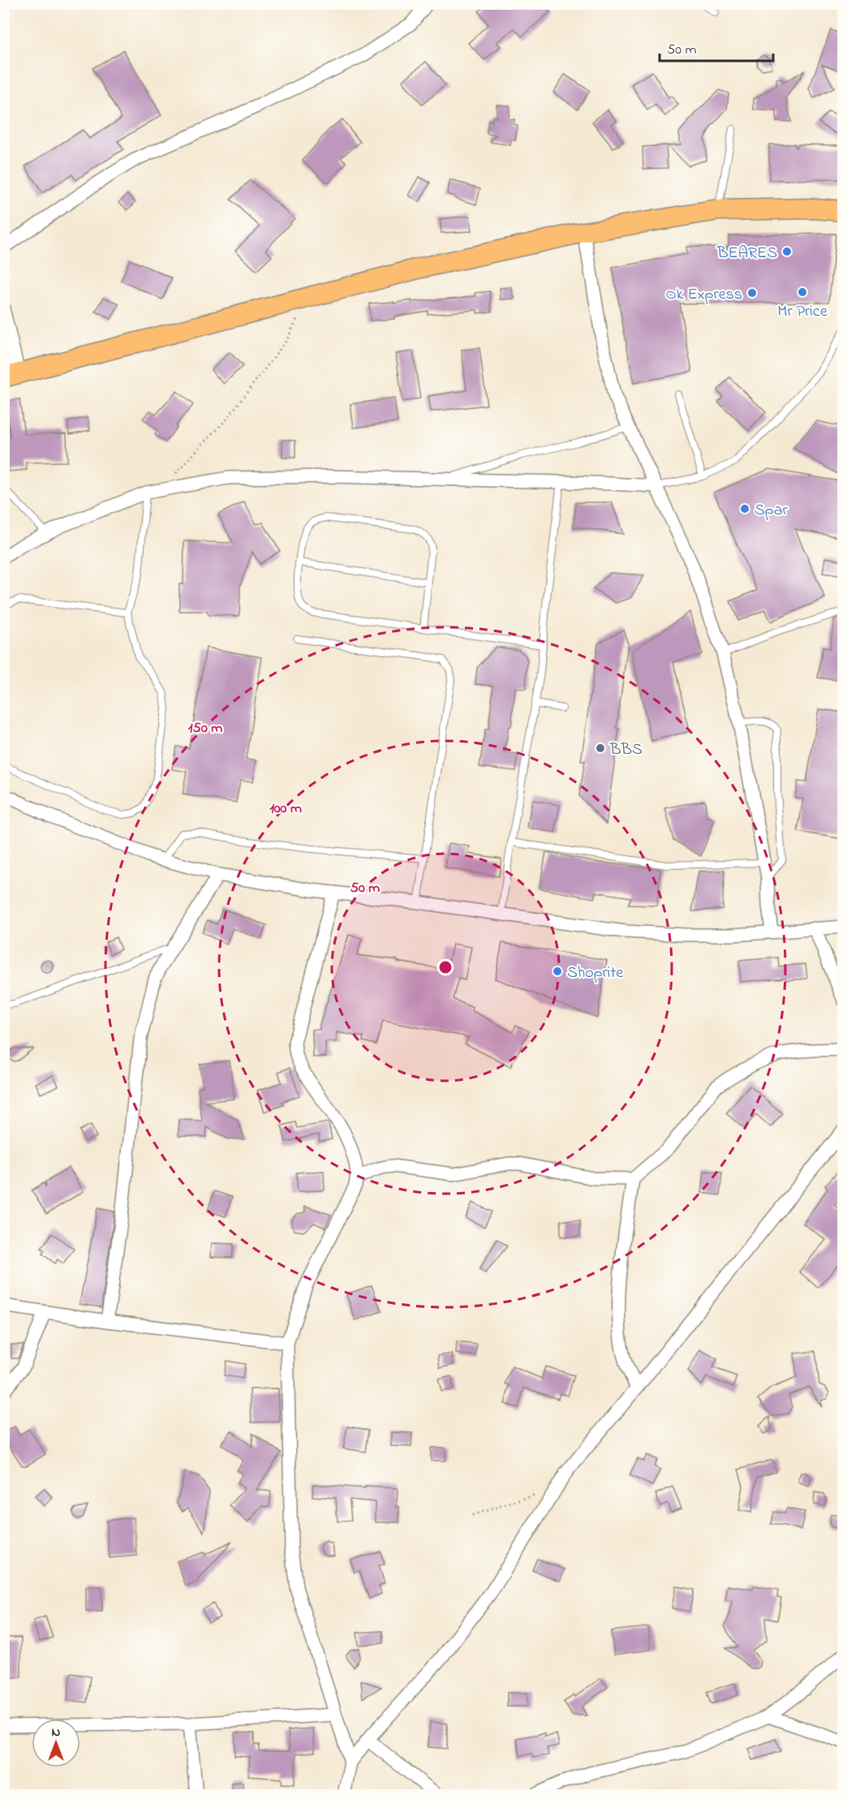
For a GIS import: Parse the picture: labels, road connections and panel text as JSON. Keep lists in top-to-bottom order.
{
  "places": [
    "BEARES",
    "Mr Price",
    "Ok Express",
    "Spar",
    "BBS",
    "Shoprite"
  ],
  "scale_bar": "50 m",
  "north": "top",
  "rings": ["150 m", "100 m", "50 m"]
}
